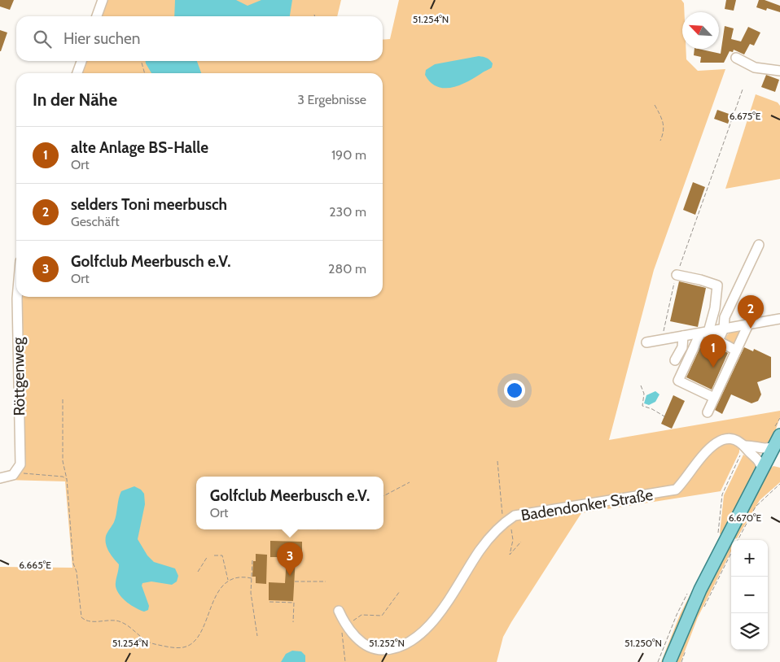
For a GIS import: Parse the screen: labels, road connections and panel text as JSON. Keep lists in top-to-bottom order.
{
  "streets": {
    "street": ["Röttgenweg", "Badendonker Straße"]
  },
  "north": "top left",
  "page": {
    "search": "Hier suchen",
    "heading": ["In der Nähe", "3 Ergebnisse"],
    "list": [
      {
        "mark": "1",
        "name": "alte Anlage BS-Halle",
        "note": "Ort",
        "value": "190 m"
      },
      {
        "mark": "2",
        "name": "selders Toni meerbusch",
        "note": "Geschäft",
        "value": "230 m"
      },
      {
        "mark": "3",
        "name": "Golfclub Meerbusch e.V.",
        "note": "Ort",
        "value": "280 m"
      }
    ],
    "pins": ["2", "1", "3"],
    "popup": ["Golfclub Meerbusch e.V.", "Ort"],
    "map_buttons": ["+", "−"]
  },
  "coordinates": [
    "51.254°N",
    "6.675°E",
    "6.670°E",
    "6.665°E",
    "51.252°N",
    "51.250°N"
  ]
}
